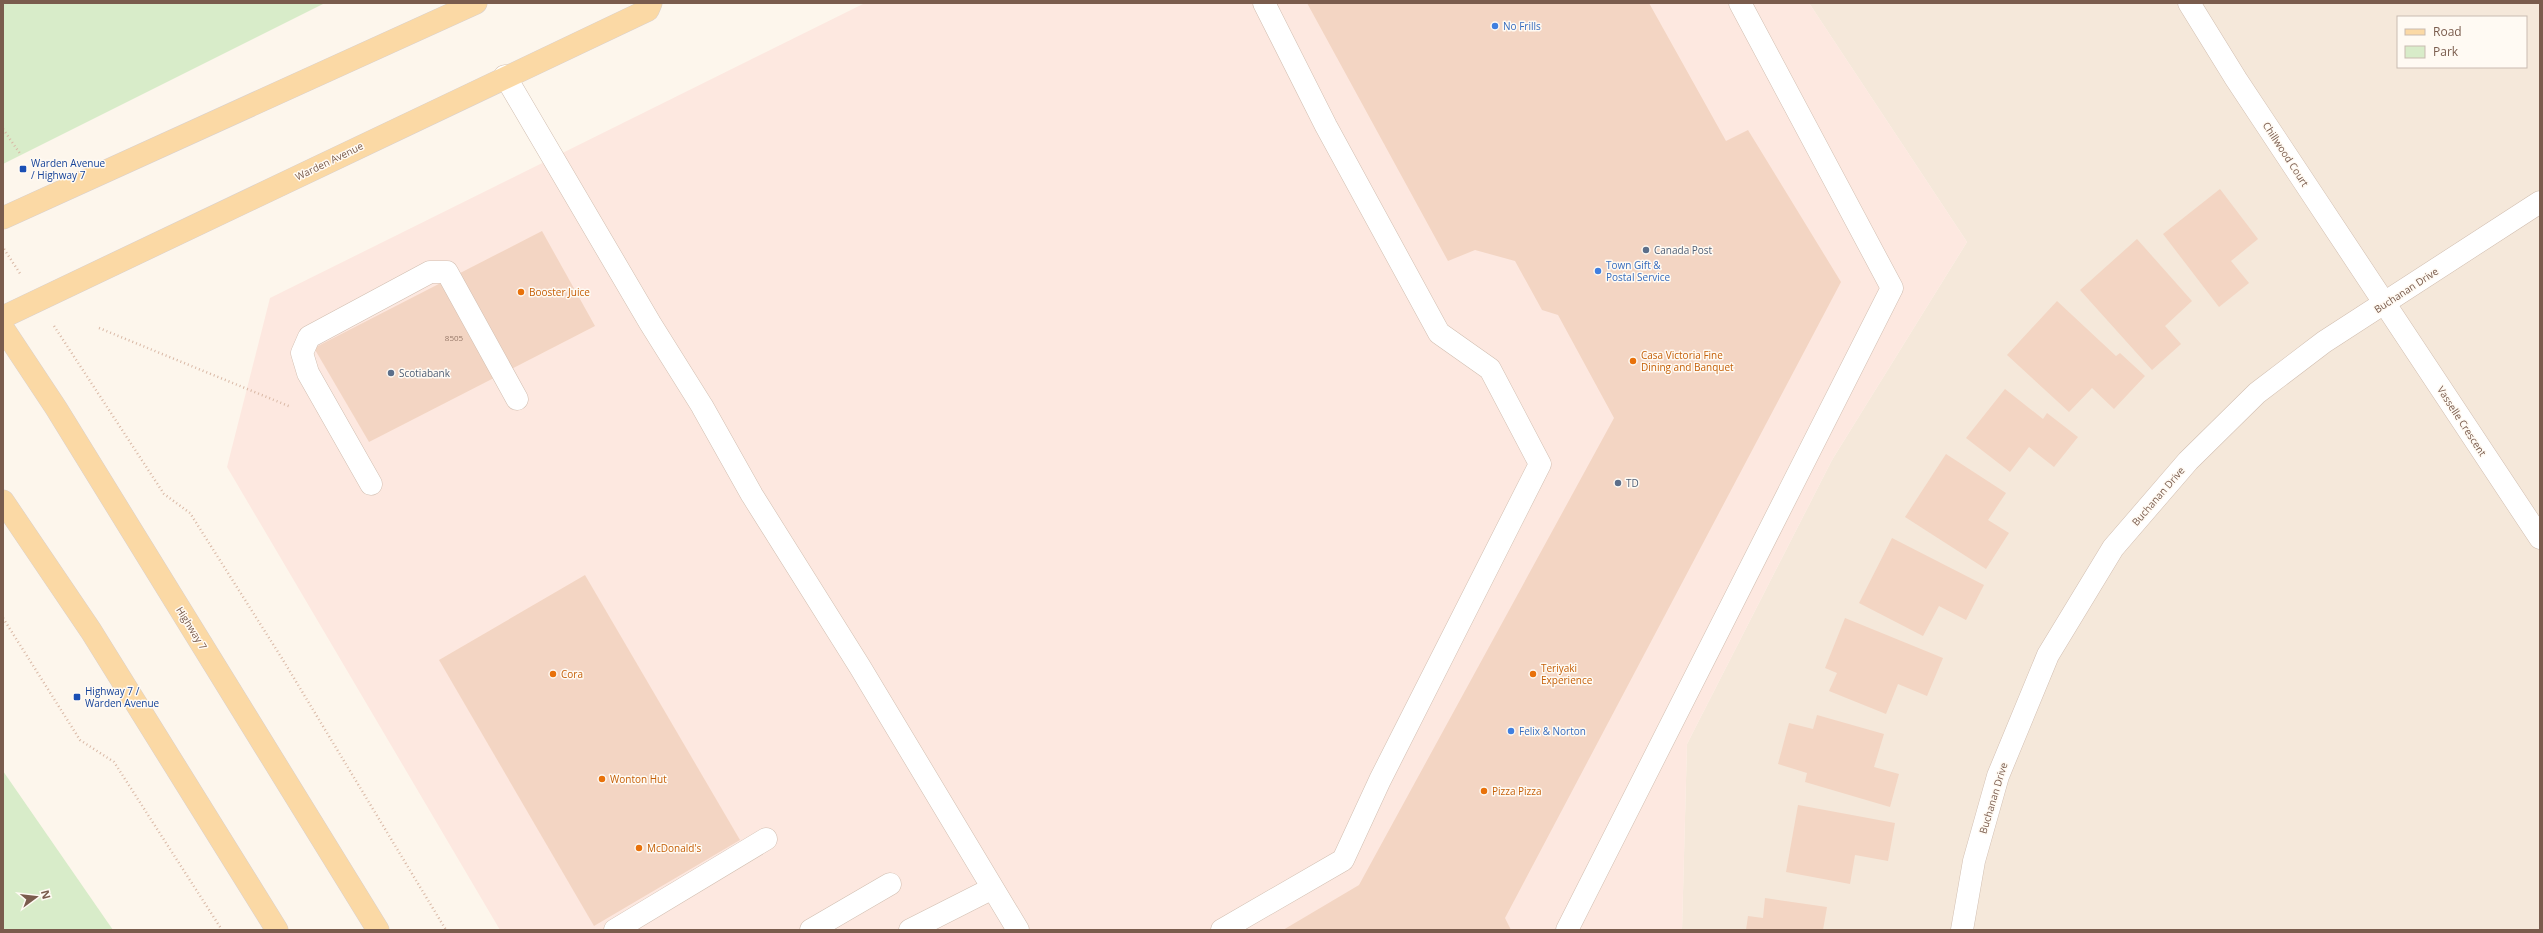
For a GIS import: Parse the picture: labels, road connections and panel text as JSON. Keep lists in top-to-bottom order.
{
  "streets": {
    "main road": ["Warden Avenue", "Highway 7"],
    "street": ["Chillwood Court", "Buchanan Drive", "Vasselle Crescent"]
  },
  "crossings": [
    ["Chillwood Court", "Buchanan Drive"],
    ["Chillwood Court", "Vasselle Crescent"],
    ["Buchanan Drive", "Vasselle Crescent"]
  ],
  "places": {
    "other": [
      "No Frills",
      "Canada Post",
      "Town Gift & Postal Service",
      "Booster Juice",
      "Casa Victoria Fine Dining and Banquet",
      "Scotiabank",
      "TD",
      "Cora",
      "Teriyaki Experience",
      "Felix & Norton",
      "Wonton Hut",
      "Pizza Pizza",
      "McDonald's"
    ],
    "transit": ["Warden Avenue / Highway 7", "Highway 7 / Warden Avenue"]
  },
  "house_numbers": ["8505"],
  "legend": ["Road", "Park"],
  "north": "right"
}
